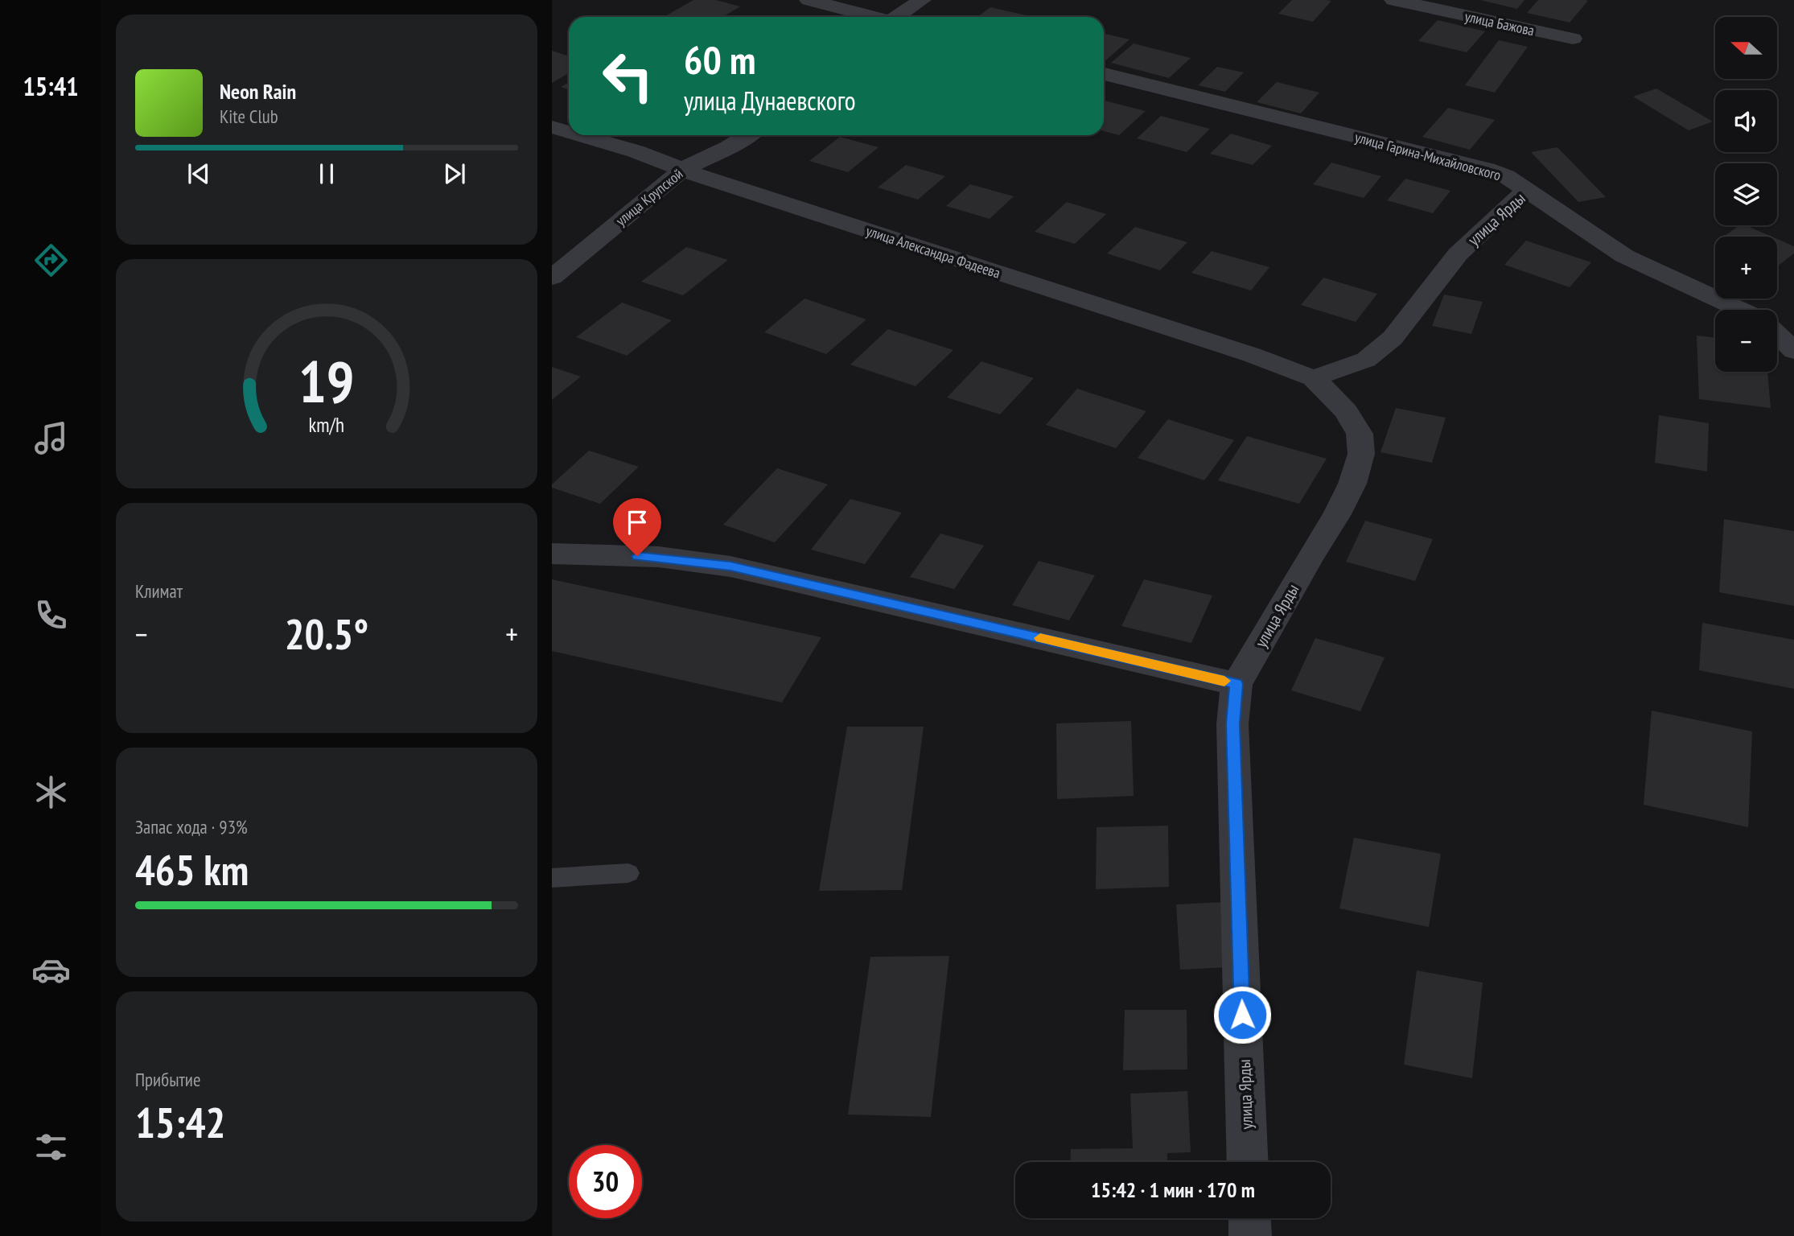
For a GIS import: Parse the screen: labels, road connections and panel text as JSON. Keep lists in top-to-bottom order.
{
  "streets": {
    "street": [
      "улица Бажова",
      "улица Гарина-Михайловского",
      "улица Крупской",
      "улица Ярды",
      "улица Александра Фадеева"
    ]
  },
  "crossings": [
    ["улица Гарина-Михайловского", "улица Ярды"],
    ["улица Крупской", "улица Александра Фадеева"],
    ["улица Ярды", "улица Александра Фадеева"]
  ],
  "north": "left",
  "page": {
    "tabs": "15:41",
    "map_buttons": ["+", "−"],
    "turn": ["60 m", "улица Дунаевского"],
    "song": ["Neon Rain", "Kite Club"],
    "tile": [
      "Климат",
      ["Запас хода · 93%", "465 km"],
      ["Прибытие", "15:42"]
    ],
    "heat": ["−", "20.5°", "+"],
    "limit": "30",
    "trip": "15:42 · 1 мин · 170 m",
    "gauge": ["19", "km/h"]
  }
}
